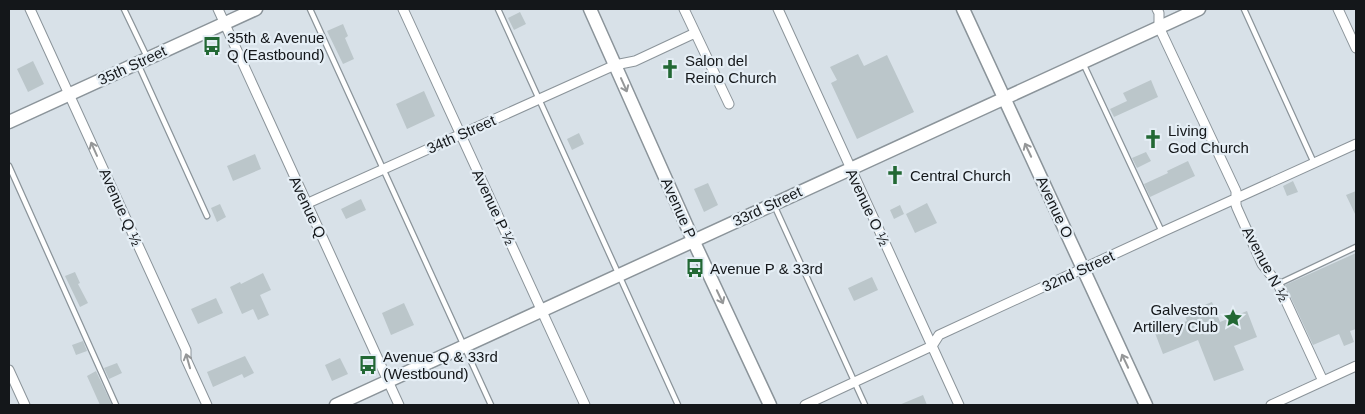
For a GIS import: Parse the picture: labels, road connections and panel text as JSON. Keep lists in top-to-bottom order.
{
  "streets": {
    "street": [
      "35th Street",
      "34th Street",
      "33rd Street",
      "Avenue Q ½",
      "Avenue Q",
      "Avenue P ½",
      "Avenue O ½",
      "Avenue O",
      "Avenue P",
      "Avenue N ½",
      "32nd Street"
    ]
  },
  "crossings": [
    ["35th Street", "Avenue Q ½"],
    ["35th Street", "Avenue Q"],
    ["34th Street", "Avenue Q"],
    ["34th Street", "Avenue P ½"],
    ["34th Street", "Avenue P"],
    ["33rd Street", "Avenue Q"],
    ["33rd Street", "Avenue P ½"],
    ["33rd Street", "Avenue O ½"],
    ["33rd Street", "Avenue O"],
    ["33rd Street", "Avenue P"],
    ["33rd Street", "Avenue N ½"],
    ["Avenue O ½", "32nd Street"],
    ["Avenue O", "32nd Street"],
    ["Avenue N ½", "32nd Street"]
  ],
  "one_way": ["Avenue Q ½", "Avenue O", "Avenue P"],
  "places": {
    "bus stop": ["35th & Avenue Q (Eastbound)", "Avenue P & 33rd", "Avenue Q & 33rd (Westbound)"],
    "church": ["Salon del Reino Church", "Living God Church", "Central Church"],
    "place": ["Galveston Artillery Club"]
  }
}
